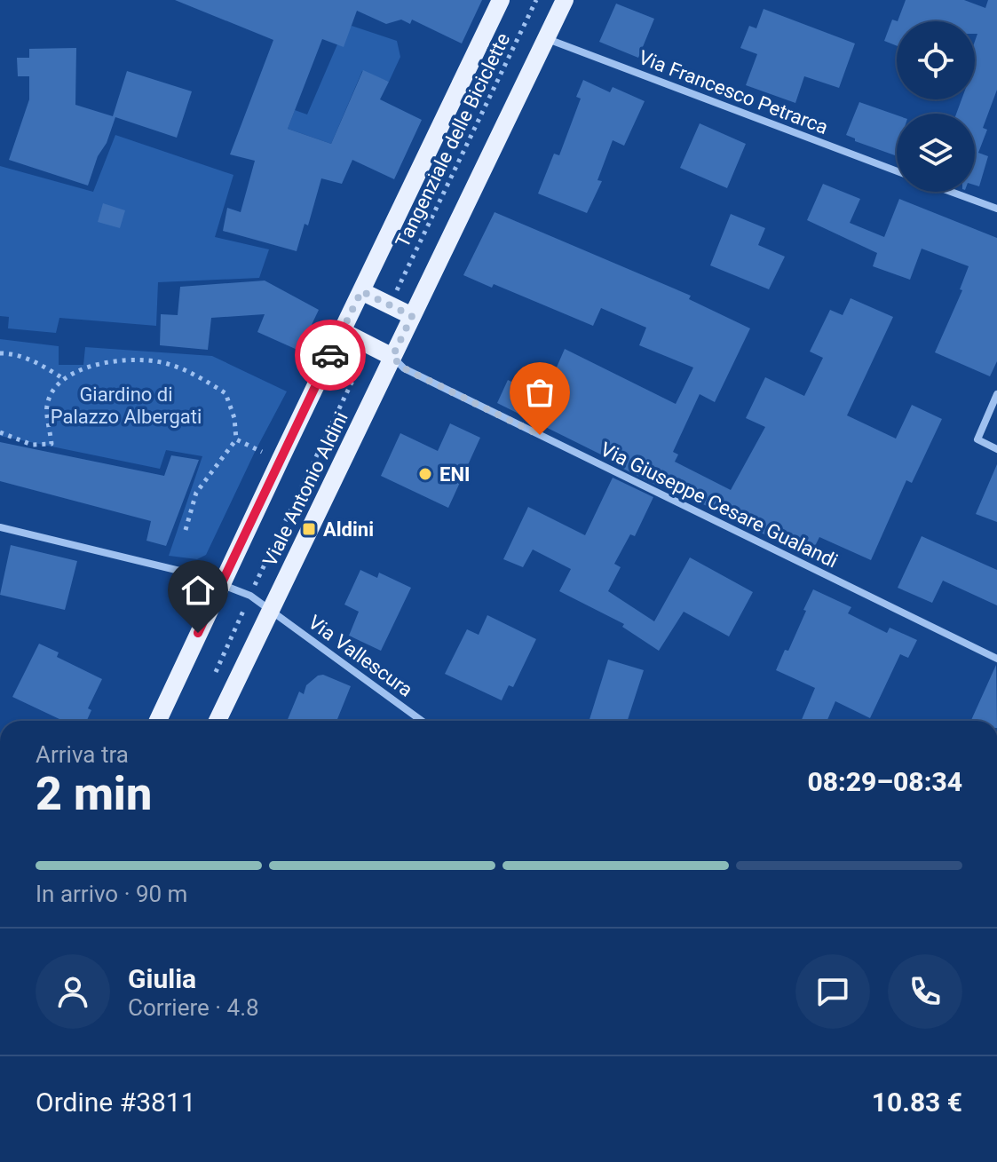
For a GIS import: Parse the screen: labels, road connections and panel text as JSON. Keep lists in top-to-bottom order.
{
  "streets": {
    "main road": ["Viale Antonio Aldini"],
    "street": ["Via Francesco Petrarca", "Via Giuseppe Cesare Gualandi", "Via Vallescura"],
    "path": ["Tangenziale delle Biciclette"]
  },
  "crossings": [
    ["Via Francesco Petrarca", "Viale Antonio Aldini"],
    ["Viale Antonio Aldini", "Via Giuseppe Cesare Gualandi"],
    ["Viale Antonio Aldini", "Via Vallescura"]
  ],
  "parks": ["Giardino di Palazzo Albergati"],
  "places": {
    "other": ["ENI"],
    "transit": ["Aldini"]
  },
  "page": {
    "heading": ["2 min", "Arriva tra", "08:29–08:34"],
    "panel": [
      "Giulia",
      "Corriere · 4.8",
      "Ordine #3811",
      "10.83 €"
    ],
    "bar": "In arrivo · 90 m"
  }
}
